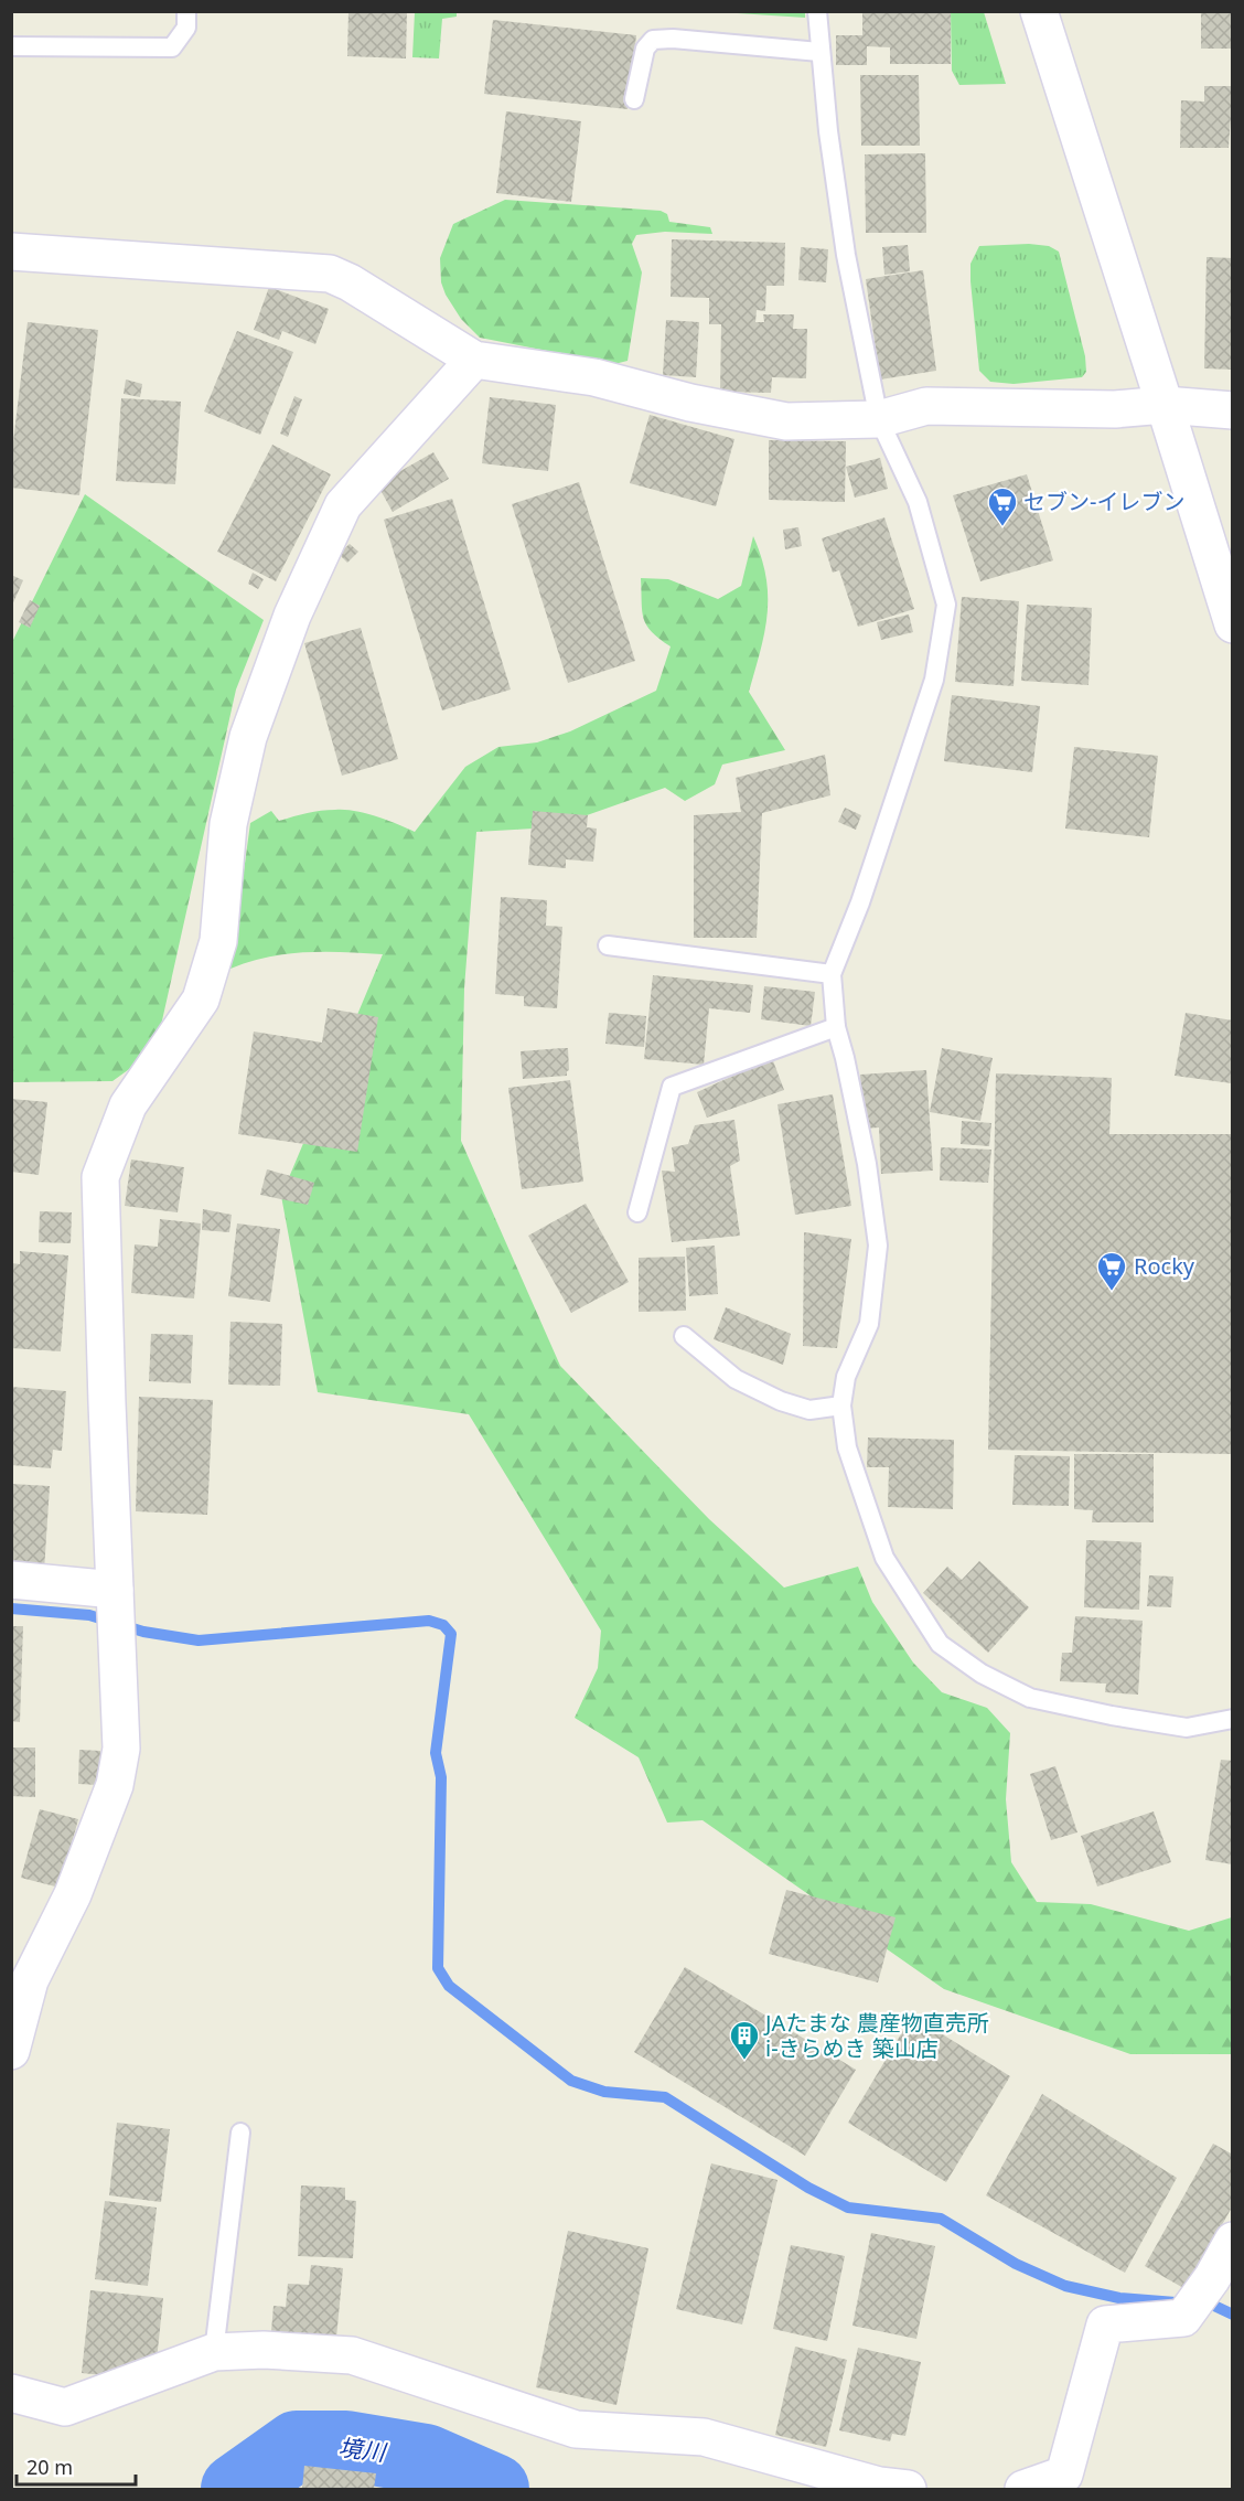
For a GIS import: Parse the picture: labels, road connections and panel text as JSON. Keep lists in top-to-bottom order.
{
  "water": ["境川"],
  "places": {
    "supermarket": ["セブン-イレブン", "Rocky"],
    "building": ["JAたまな 農産物直売所 i-きらめき 築山店"]
  },
  "scale_bar": "20 m"
}
